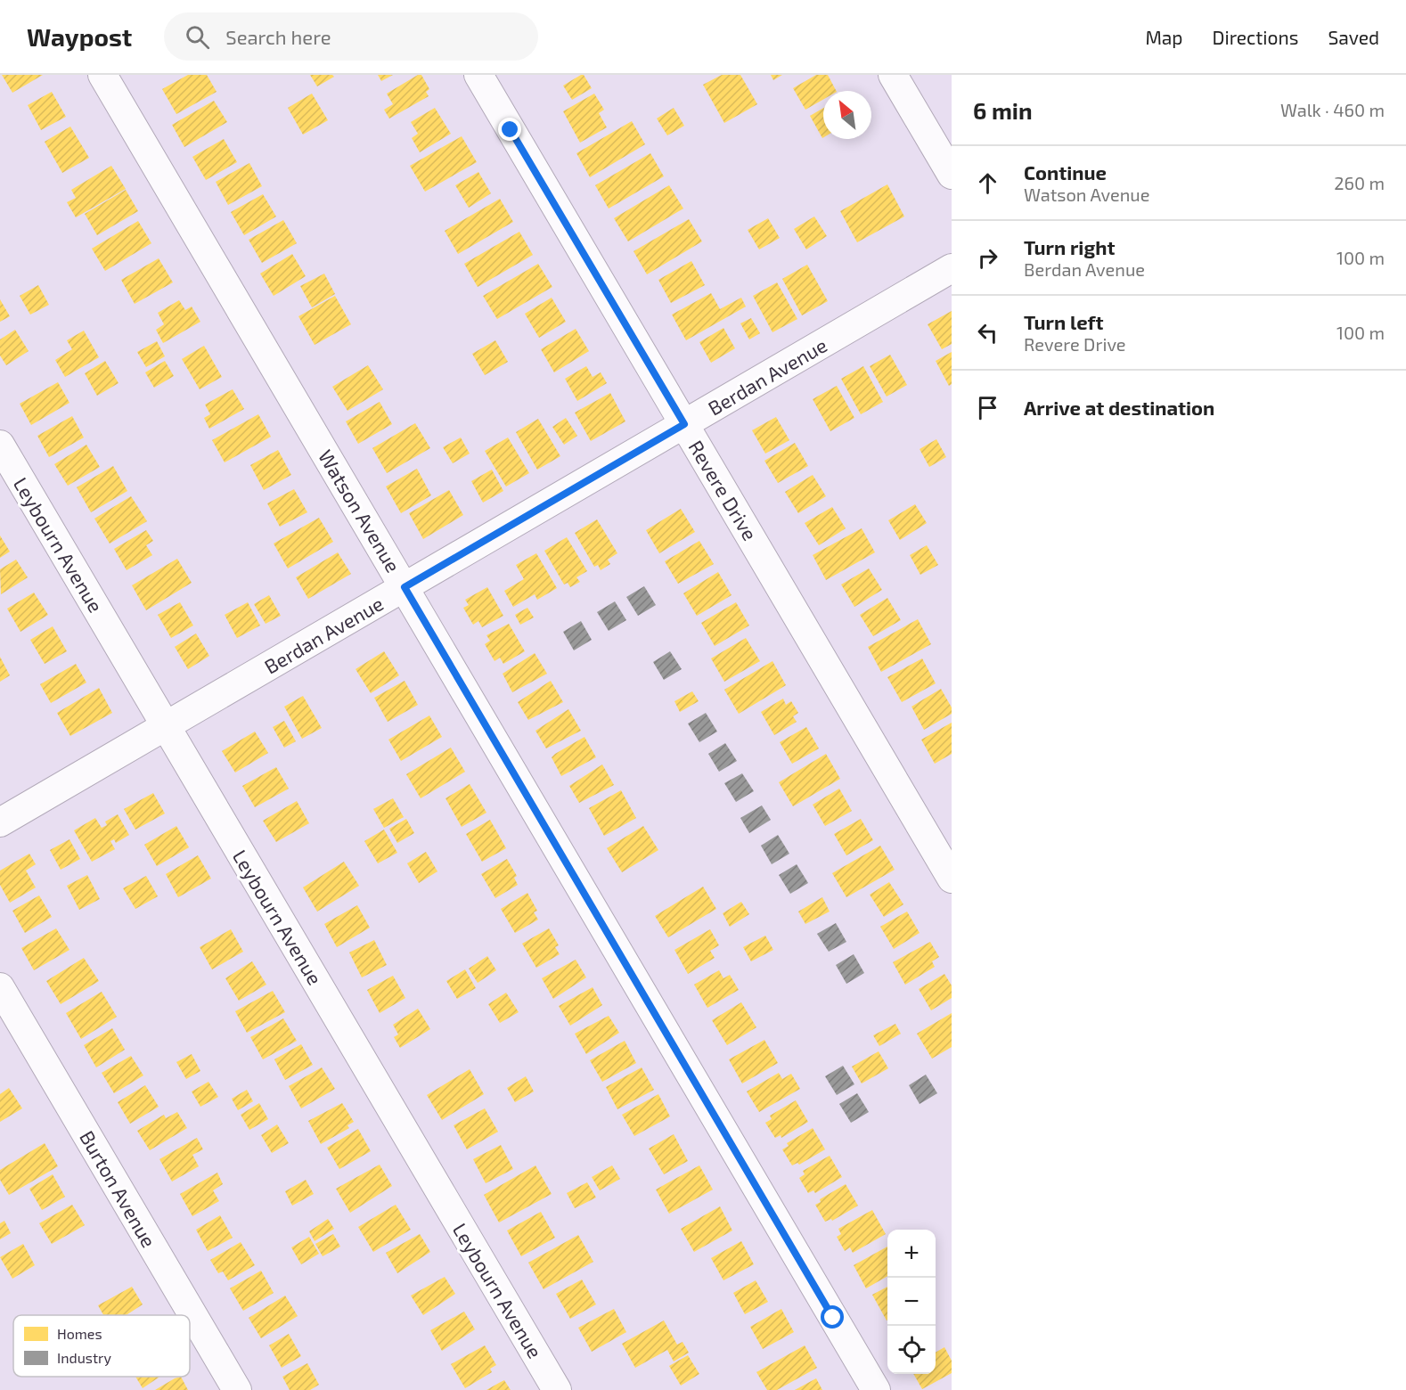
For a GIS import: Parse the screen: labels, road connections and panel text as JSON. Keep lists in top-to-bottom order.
{
  "streets": {
    "street": [
      "Berdan Avenue",
      "Revere Drive",
      "Watson Avenue",
      "Leybourn Avenue",
      "Burton Avenue"
    ]
  },
  "crossings": [
    ["Berdan Avenue", "Revere Drive"],
    ["Berdan Avenue", "Watson Avenue"],
    ["Berdan Avenue", "Leybourn Avenue"]
  ],
  "legend": ["Homes", "Industry"],
  "north": "top left",
  "page": {
    "header": "Waypost",
    "search": "Search here",
    "nav": ["Map", "Directions", "Saved"],
    "heading": ["6 min", "Walk · 460 m"],
    "list": [
      ["Continue", "Watson Avenue", "260 m"],
      ["Turn right", "Berdan Avenue", "100 m"],
      ["Turn left", "Revere Drive", "100 m"],
      "Arrive at destination"
    ],
    "map_buttons": ["+", "−"]
  }
}
